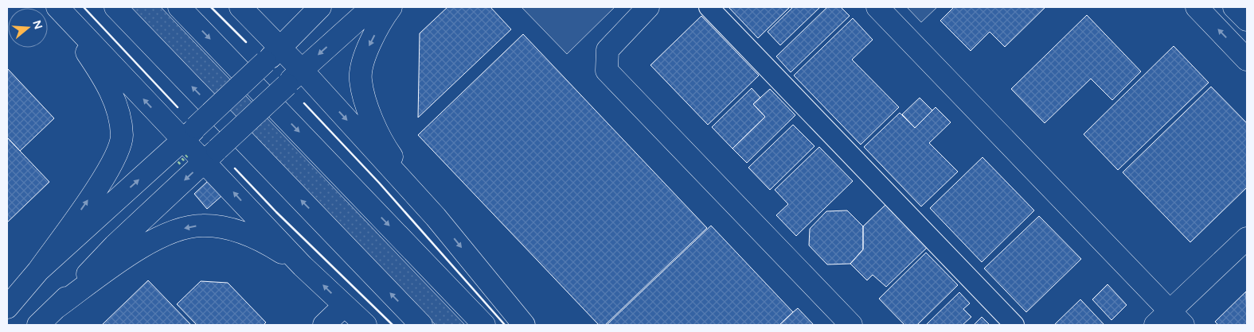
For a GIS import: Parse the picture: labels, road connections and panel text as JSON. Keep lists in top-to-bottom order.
{
  "north": "right"
}
